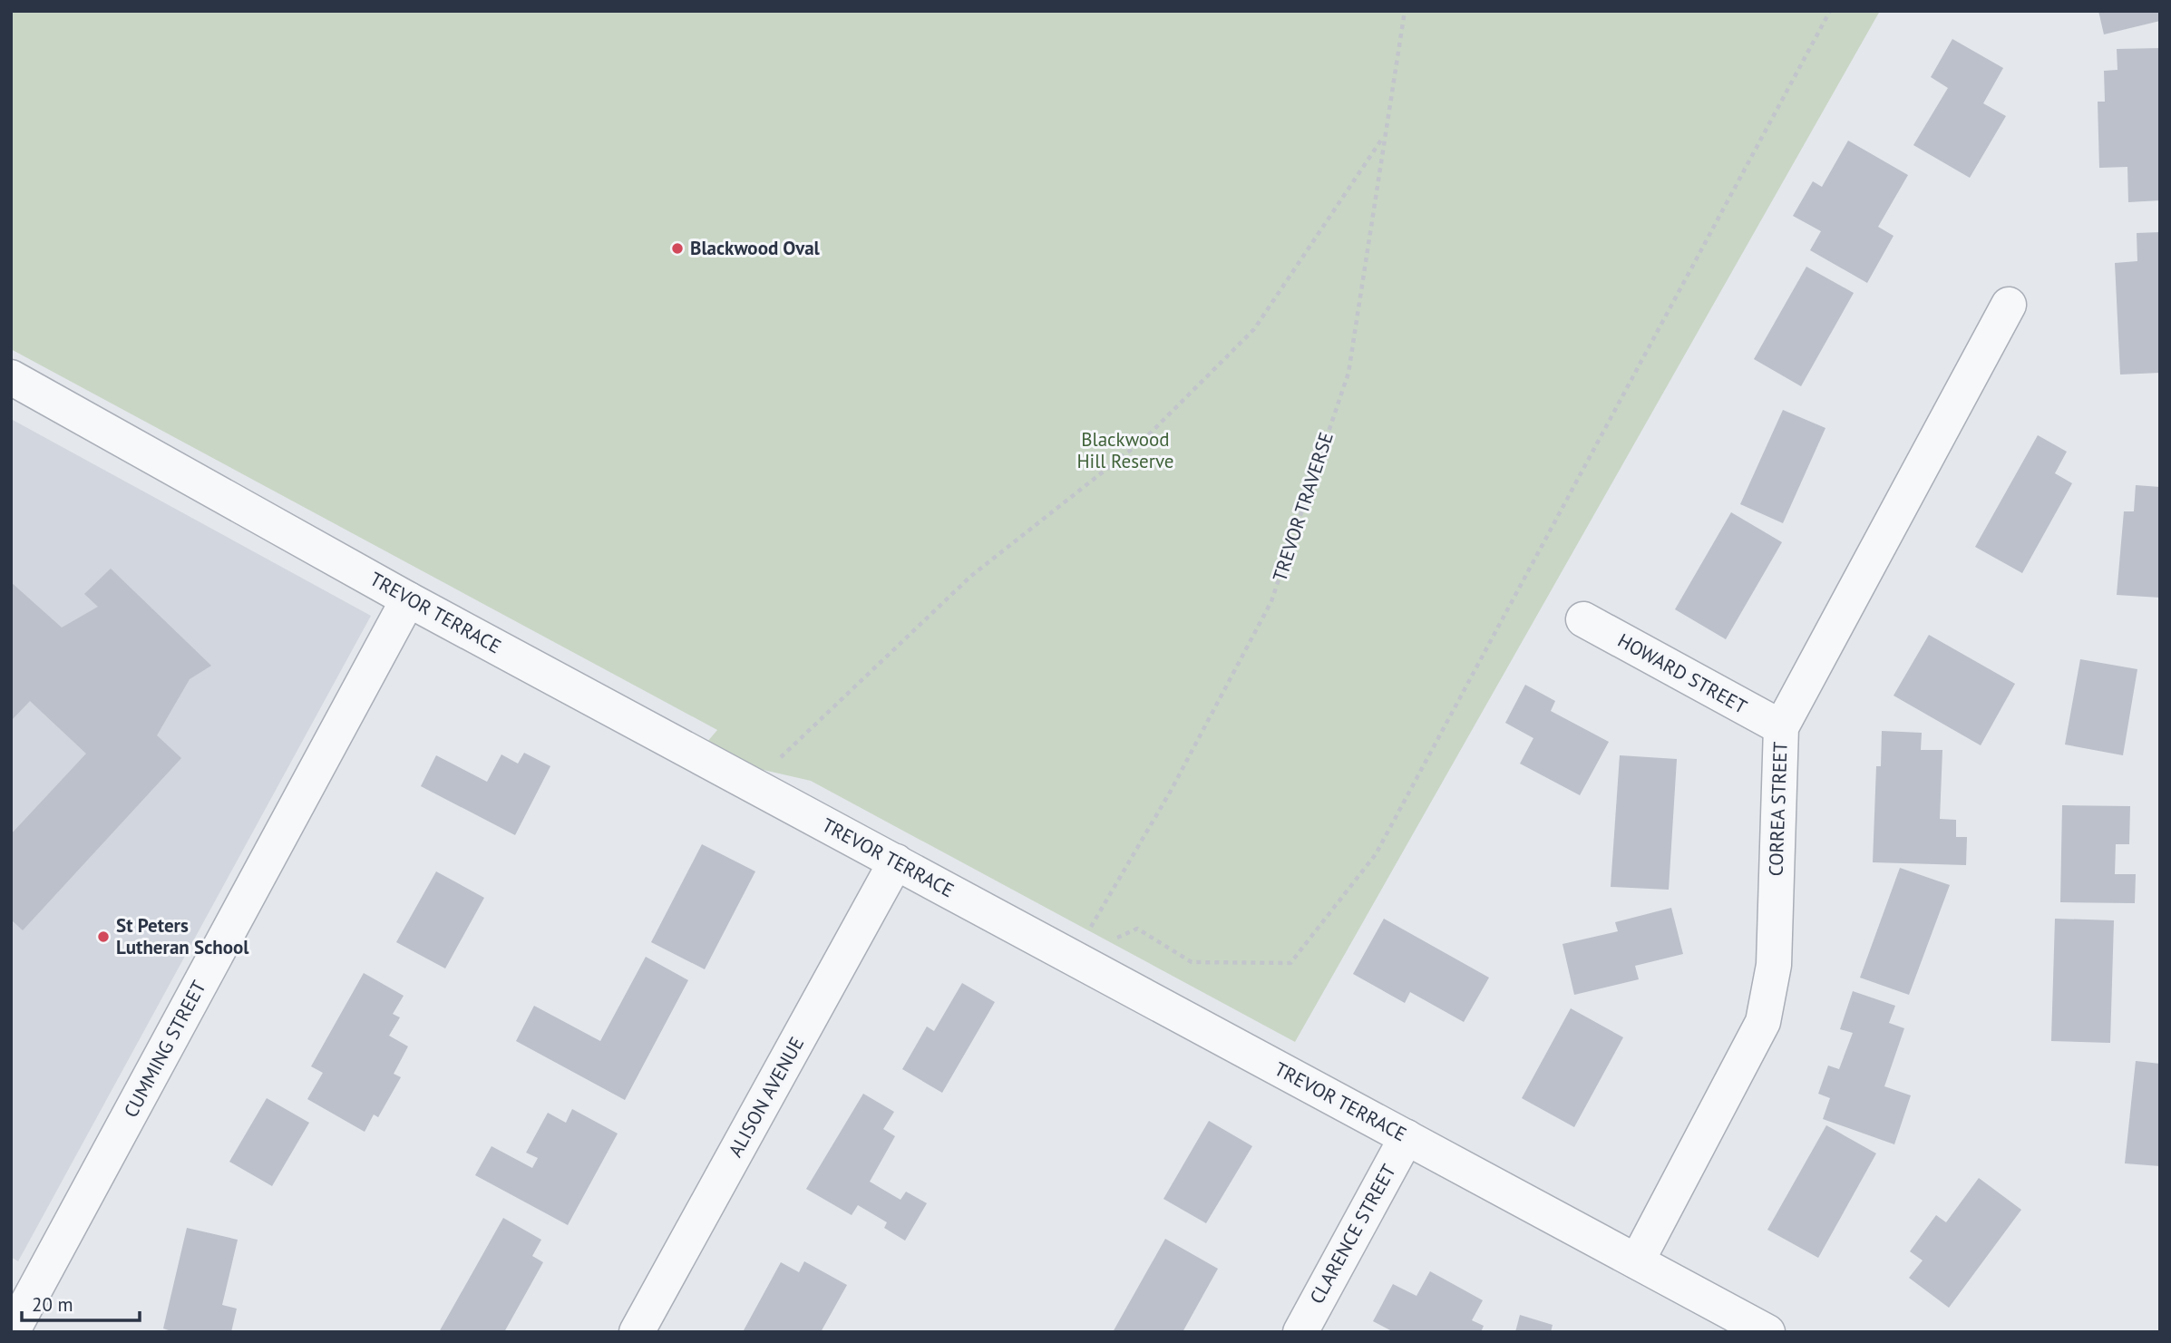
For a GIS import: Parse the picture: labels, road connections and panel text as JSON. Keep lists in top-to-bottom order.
{
  "streets": {
    "street": [
      "TREVOR TERRACE",
      "HOWARD STREET",
      "CORREA STREET",
      "CUMMING STREET",
      "ALISON AVENUE",
      "CLARENCE STREET"
    ],
    "path": ["TREVOR TRAVERSE"]
  },
  "crossings": [
    ["TREVOR TRAVERSE", "TREVOR TERRACE"],
    ["TREVOR TERRACE", "CORREA STREET"],
    ["TREVOR TERRACE", "CUMMING STREET"],
    ["TREVOR TERRACE", "ALISON AVENUE"],
    ["TREVOR TERRACE", "CLARENCE STREET"],
    ["HOWARD STREET", "CORREA STREET"]
  ],
  "parks": ["Blackwood Hill Reserve"],
  "places": ["Blackwood Oval", "St Peters Lutheran School"],
  "scale_bar": "20 m"
}
